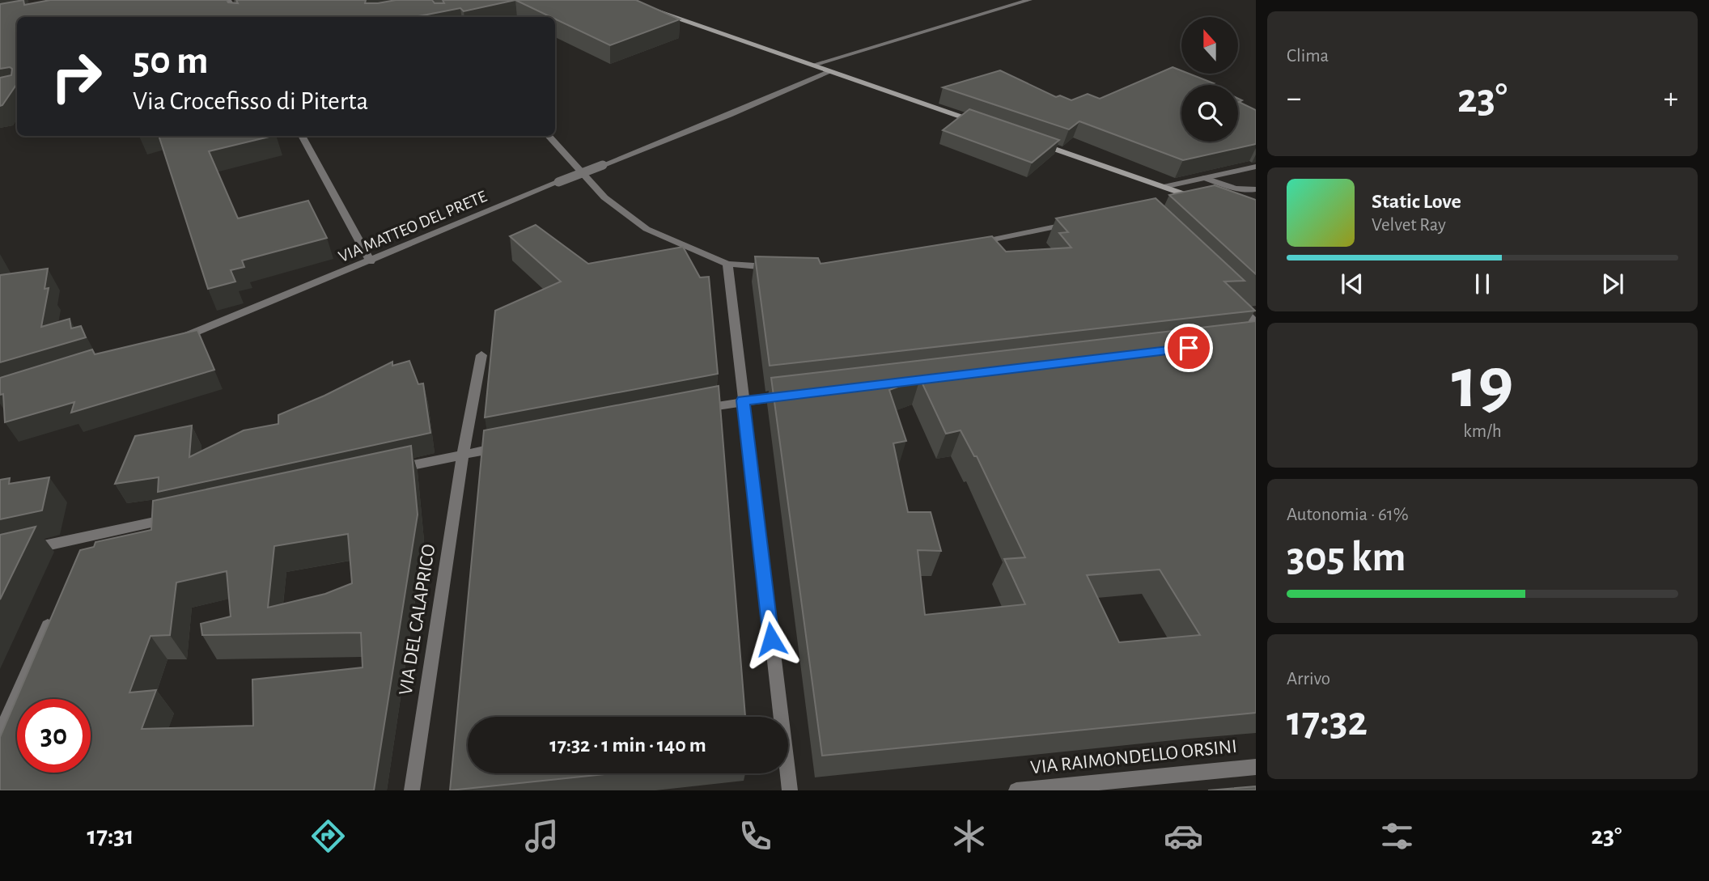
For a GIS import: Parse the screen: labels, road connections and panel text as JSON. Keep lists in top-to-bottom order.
{
  "streets": {
    "street": ["VIA MATTEO DEL PRETE", "VIA DEL CALAPRICO", "VIA RAIMONDELLO ORSINI"]
  },
  "north": "top",
  "page": {
    "tile": [
      "Clima",
      ["19", "km/h"],
      ["Autonomia · 61%", "305 km"],
      ["Arrivo", "17:32"]
    ],
    "turn": ["50 m", "Via Crocefisso di Piterta"],
    "heat": ["−", "23°", "+"],
    "song": ["Static Love", "Velvet Ray"],
    "limit": "30",
    "trip": "17:32 · 1 min · 140 m",
    "tabs": ["17:31", "23°"]
  }
}
